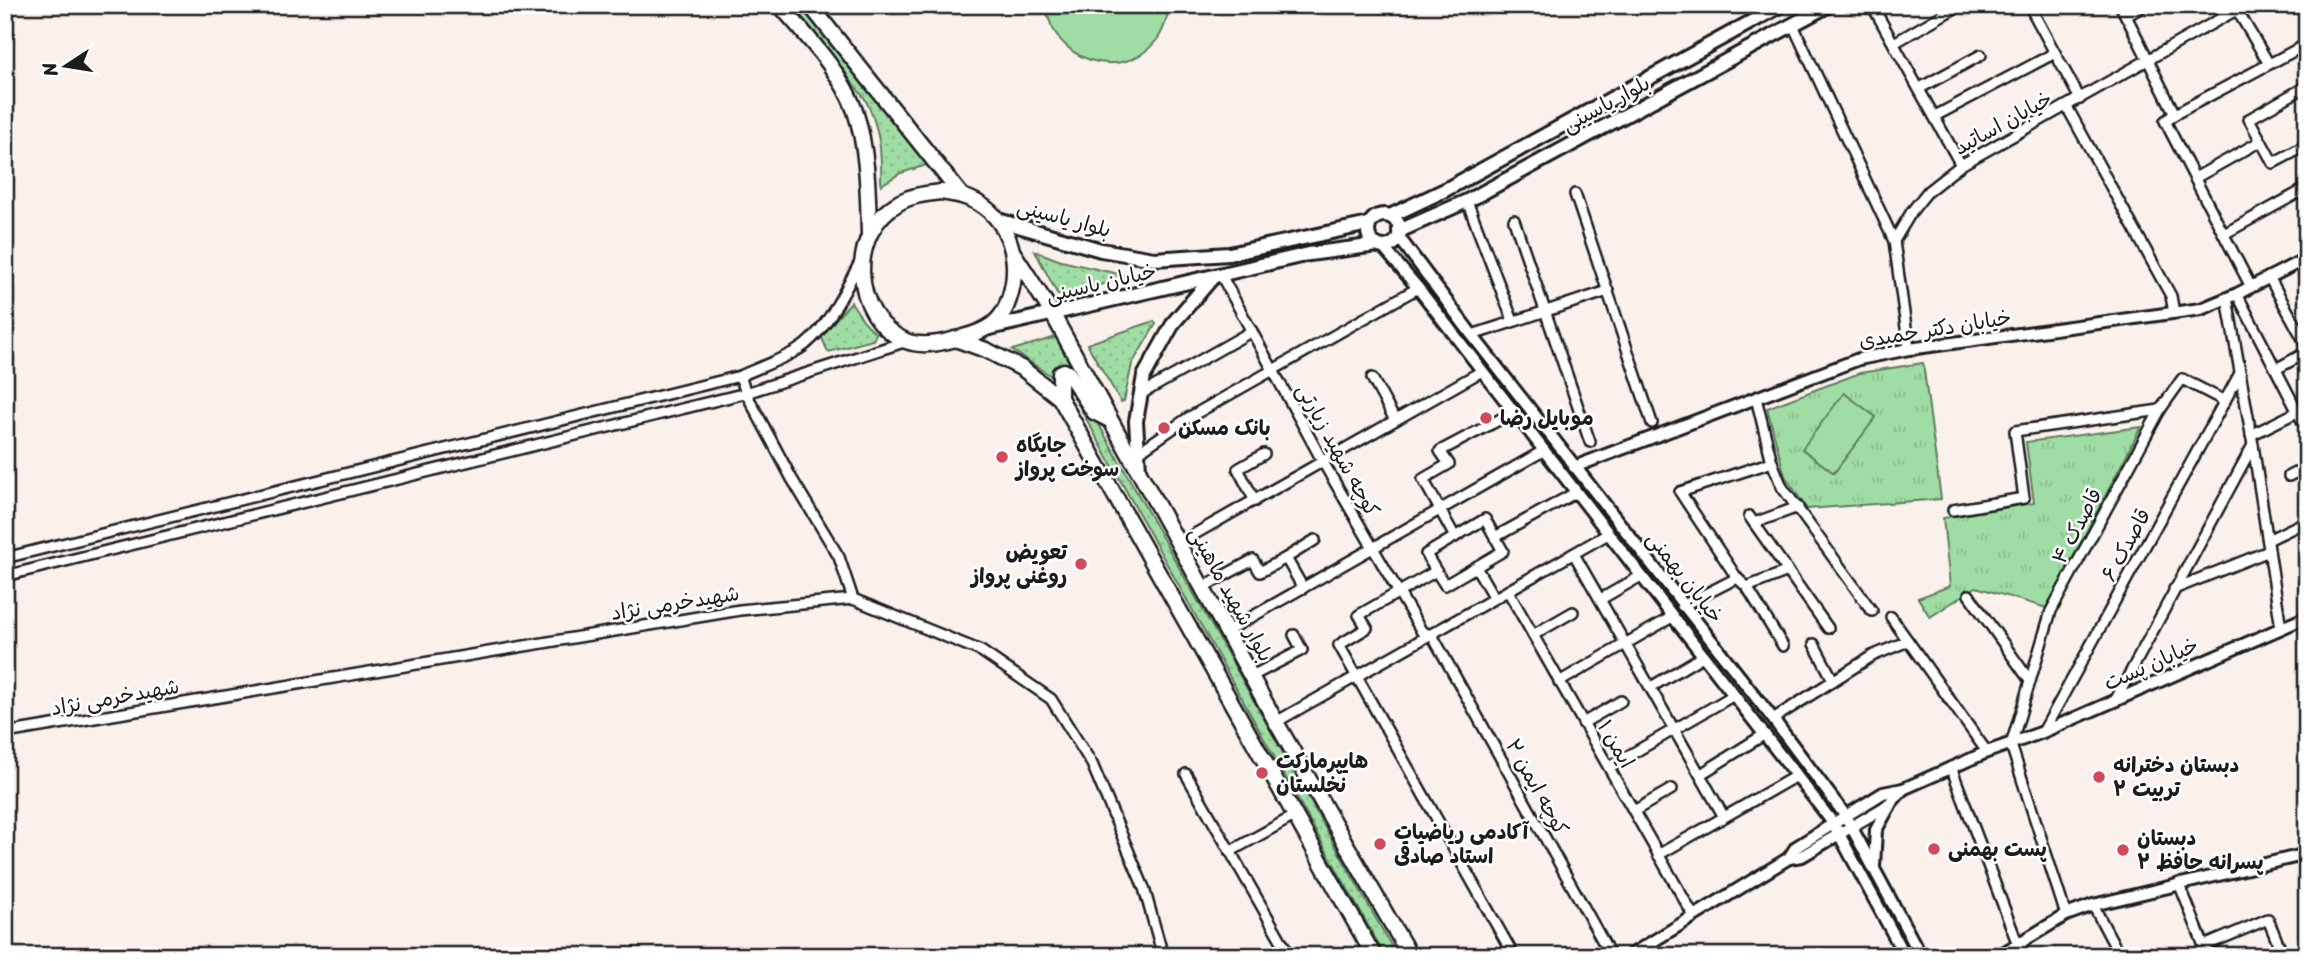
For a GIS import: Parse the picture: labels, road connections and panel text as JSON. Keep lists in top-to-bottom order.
{
  "streets": {
    "main road": ["بلوار یاسینی", "خیابان یاسینی", "بلوار شهید ماهینی"],
    "street": [
      "خیابان اساتید",
      "خیابان دکتر حمیدی",
      "کوچه شهید زیارتی",
      "قاصدک ۴",
      "قاصدک ۶",
      "خیابان بهمنی",
      "شهیدخرمی نژاد",
      "خیابان پست",
      "ایمن ۱",
      "کوچه ایمن ۲"
    ]
  },
  "crossings": [
    ["بلوار یاسینی", "خیابان یاسینی"],
    ["بلوار یاسینی", "خیابان بهمنی"],
    ["بلوار یاسینی", "بلوار شهید ماهینی"],
    ["خیابان یاسینی", "کوچه شهید زیارتی"],
    ["خیابان یاسینی", "بلوار شهید ماهینی"],
    ["خیابان دکتر حمیدی", "خیابان بهمنی"],
    ["کوچه شهید زیارتی", "کوچه ایمن ۲"],
    ["قاصدک ۴", "قاصدک ۶"],
    ["قاصدک ۴", "خیابان پست"],
    ["قاصدک ۶", "خیابان پست"]
  ],
  "places": [
    "موبایل رضا",
    "بانک مسکن",
    "جایگاه سوخت پرواز",
    "تعویض روغنی پرواز",
    "هایپرمارکت نخلستان",
    "دبستان دخترانه تربیت ۲",
    "آکادمی ریاضیات استاد صادقی",
    "پست بهمنی",
    "دبستان پسرانه حافظ ۲"
  ],
  "north": "left"
}
